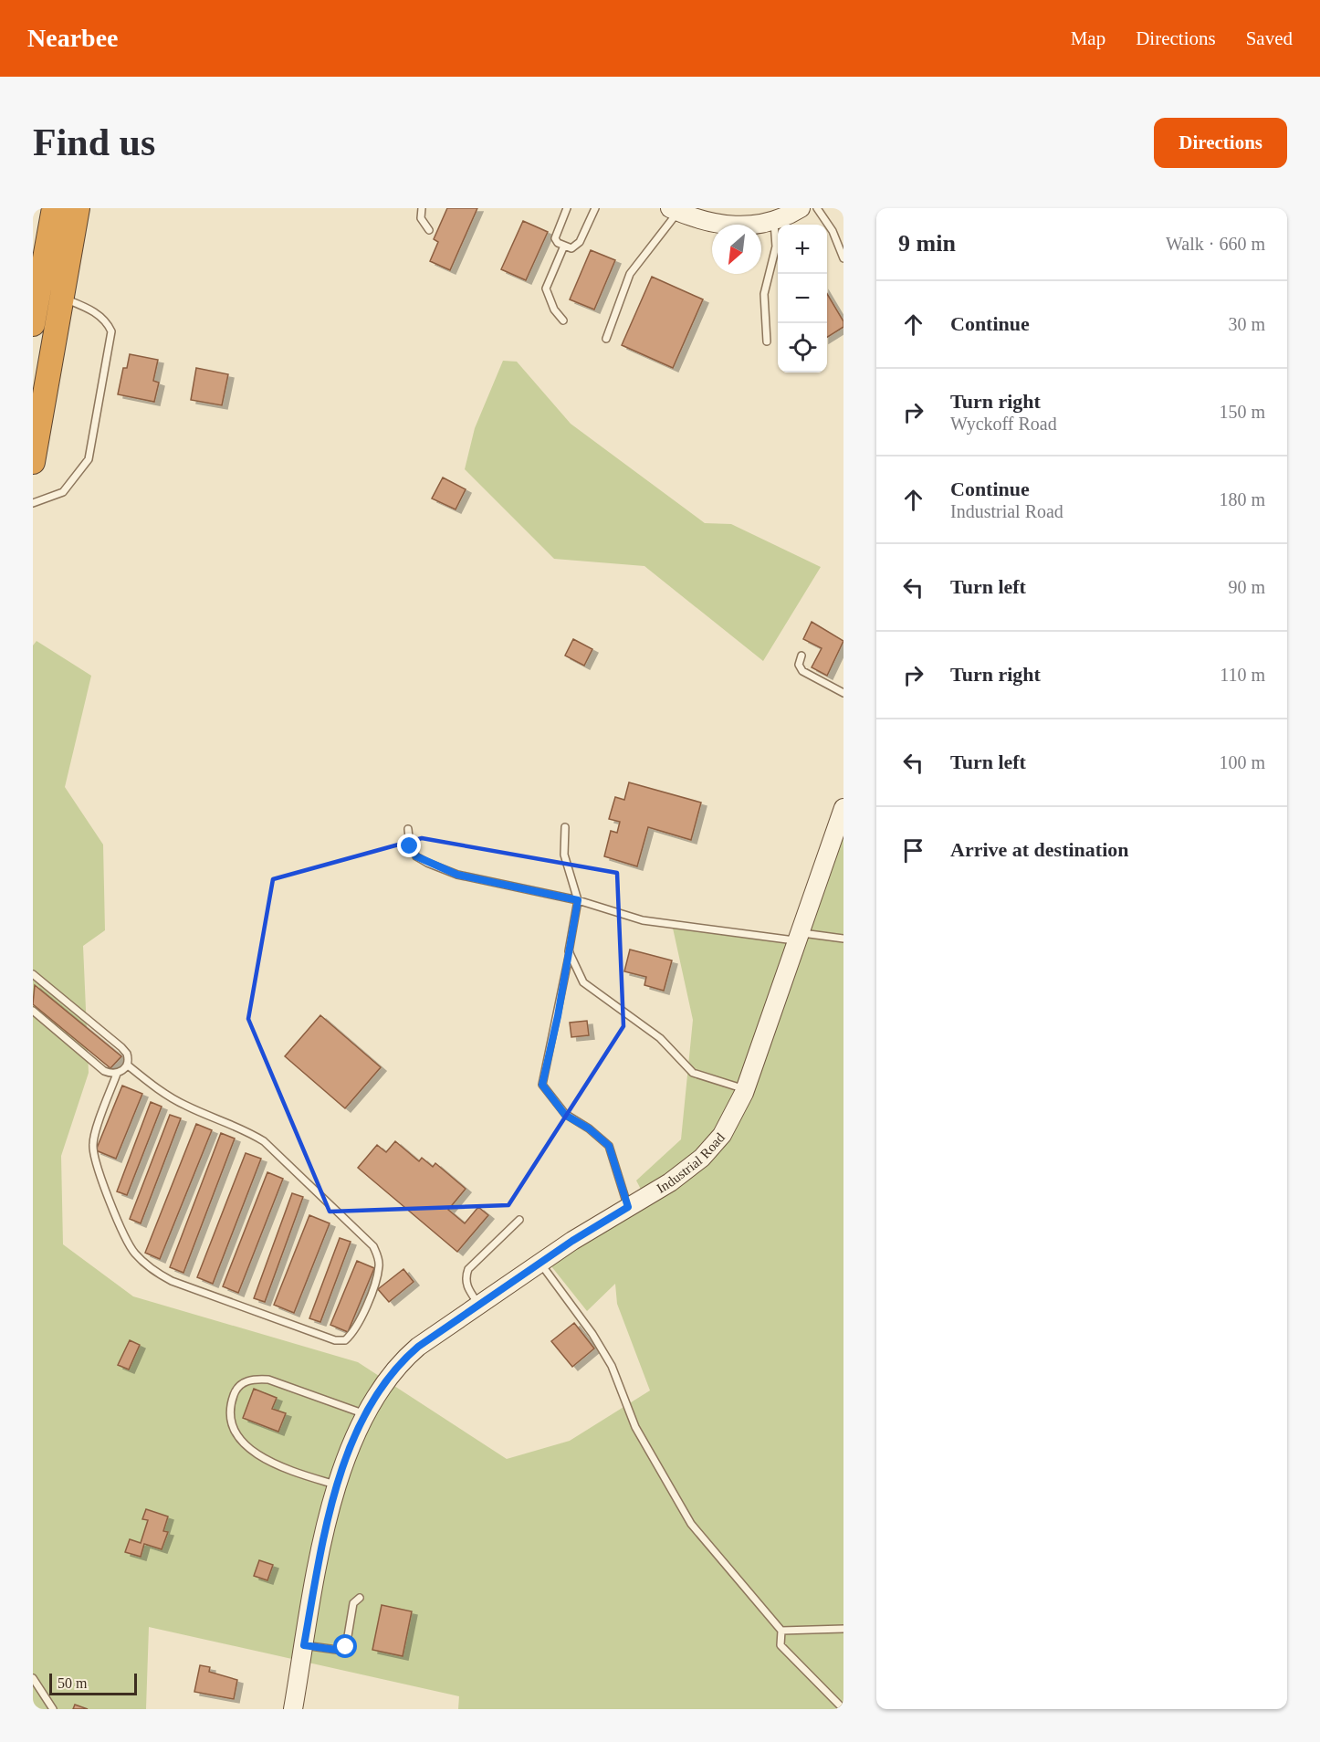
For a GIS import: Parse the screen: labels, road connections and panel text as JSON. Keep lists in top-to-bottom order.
{
  "streets": {
    "street": ["Industrial Road"]
  },
  "scale_bar": "50 m",
  "north": "bottom left",
  "page": {
    "header": "Nearbee",
    "nav": ["Map", "Directions", "Saved"],
    "buttons": "Directions",
    "title": "Find us",
    "heading": ["9 min", "Walk · 660 m"],
    "map_buttons": ["+", "−"],
    "list": [
      ["Continue", "30 m"],
      ["Turn right", "Wyckoff Road", "150 m"],
      ["Continue", "Industrial Road", "180 m"],
      ["Turn left", "90 m"],
      ["Turn right", "110 m"],
      ["Turn left", "100 m"],
      "Arrive at destination"
    ],
    "scale": "50 m"
  }
}
